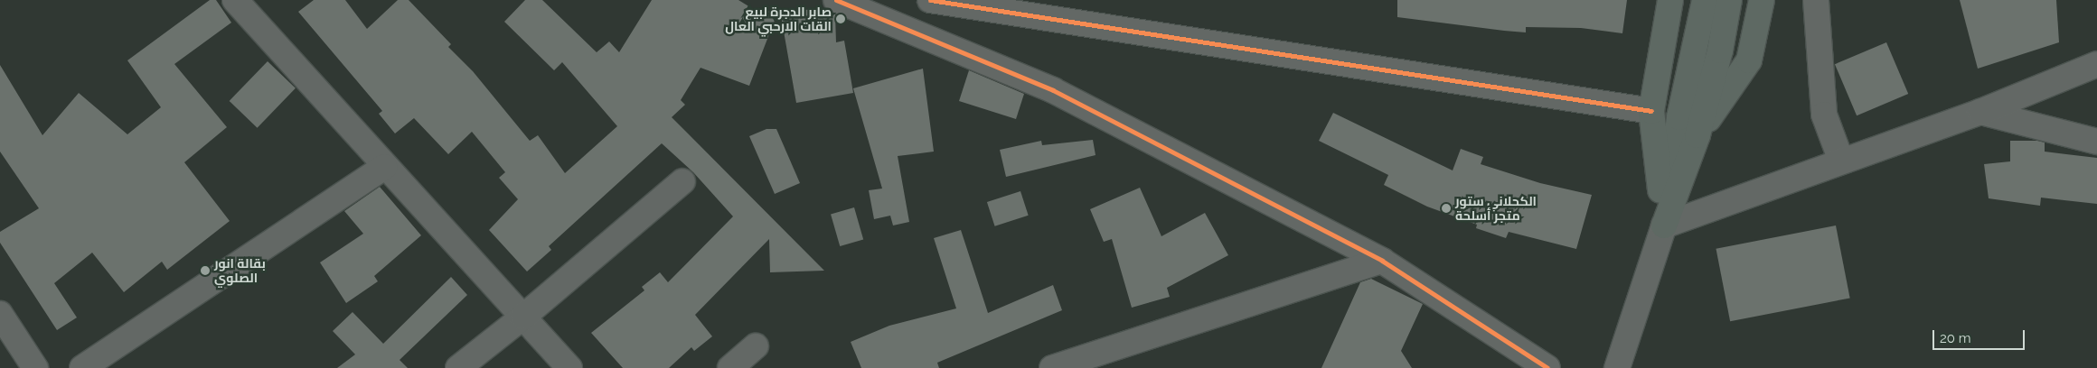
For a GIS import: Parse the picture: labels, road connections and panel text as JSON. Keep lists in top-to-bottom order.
{
  "places": ["صابر الدجرة لبيع القات الارحبي العال", "الكحلاني ستور متجر أسلحة", "بقالة انور الصلوي"],
  "scale_bar": "20 m"
}
